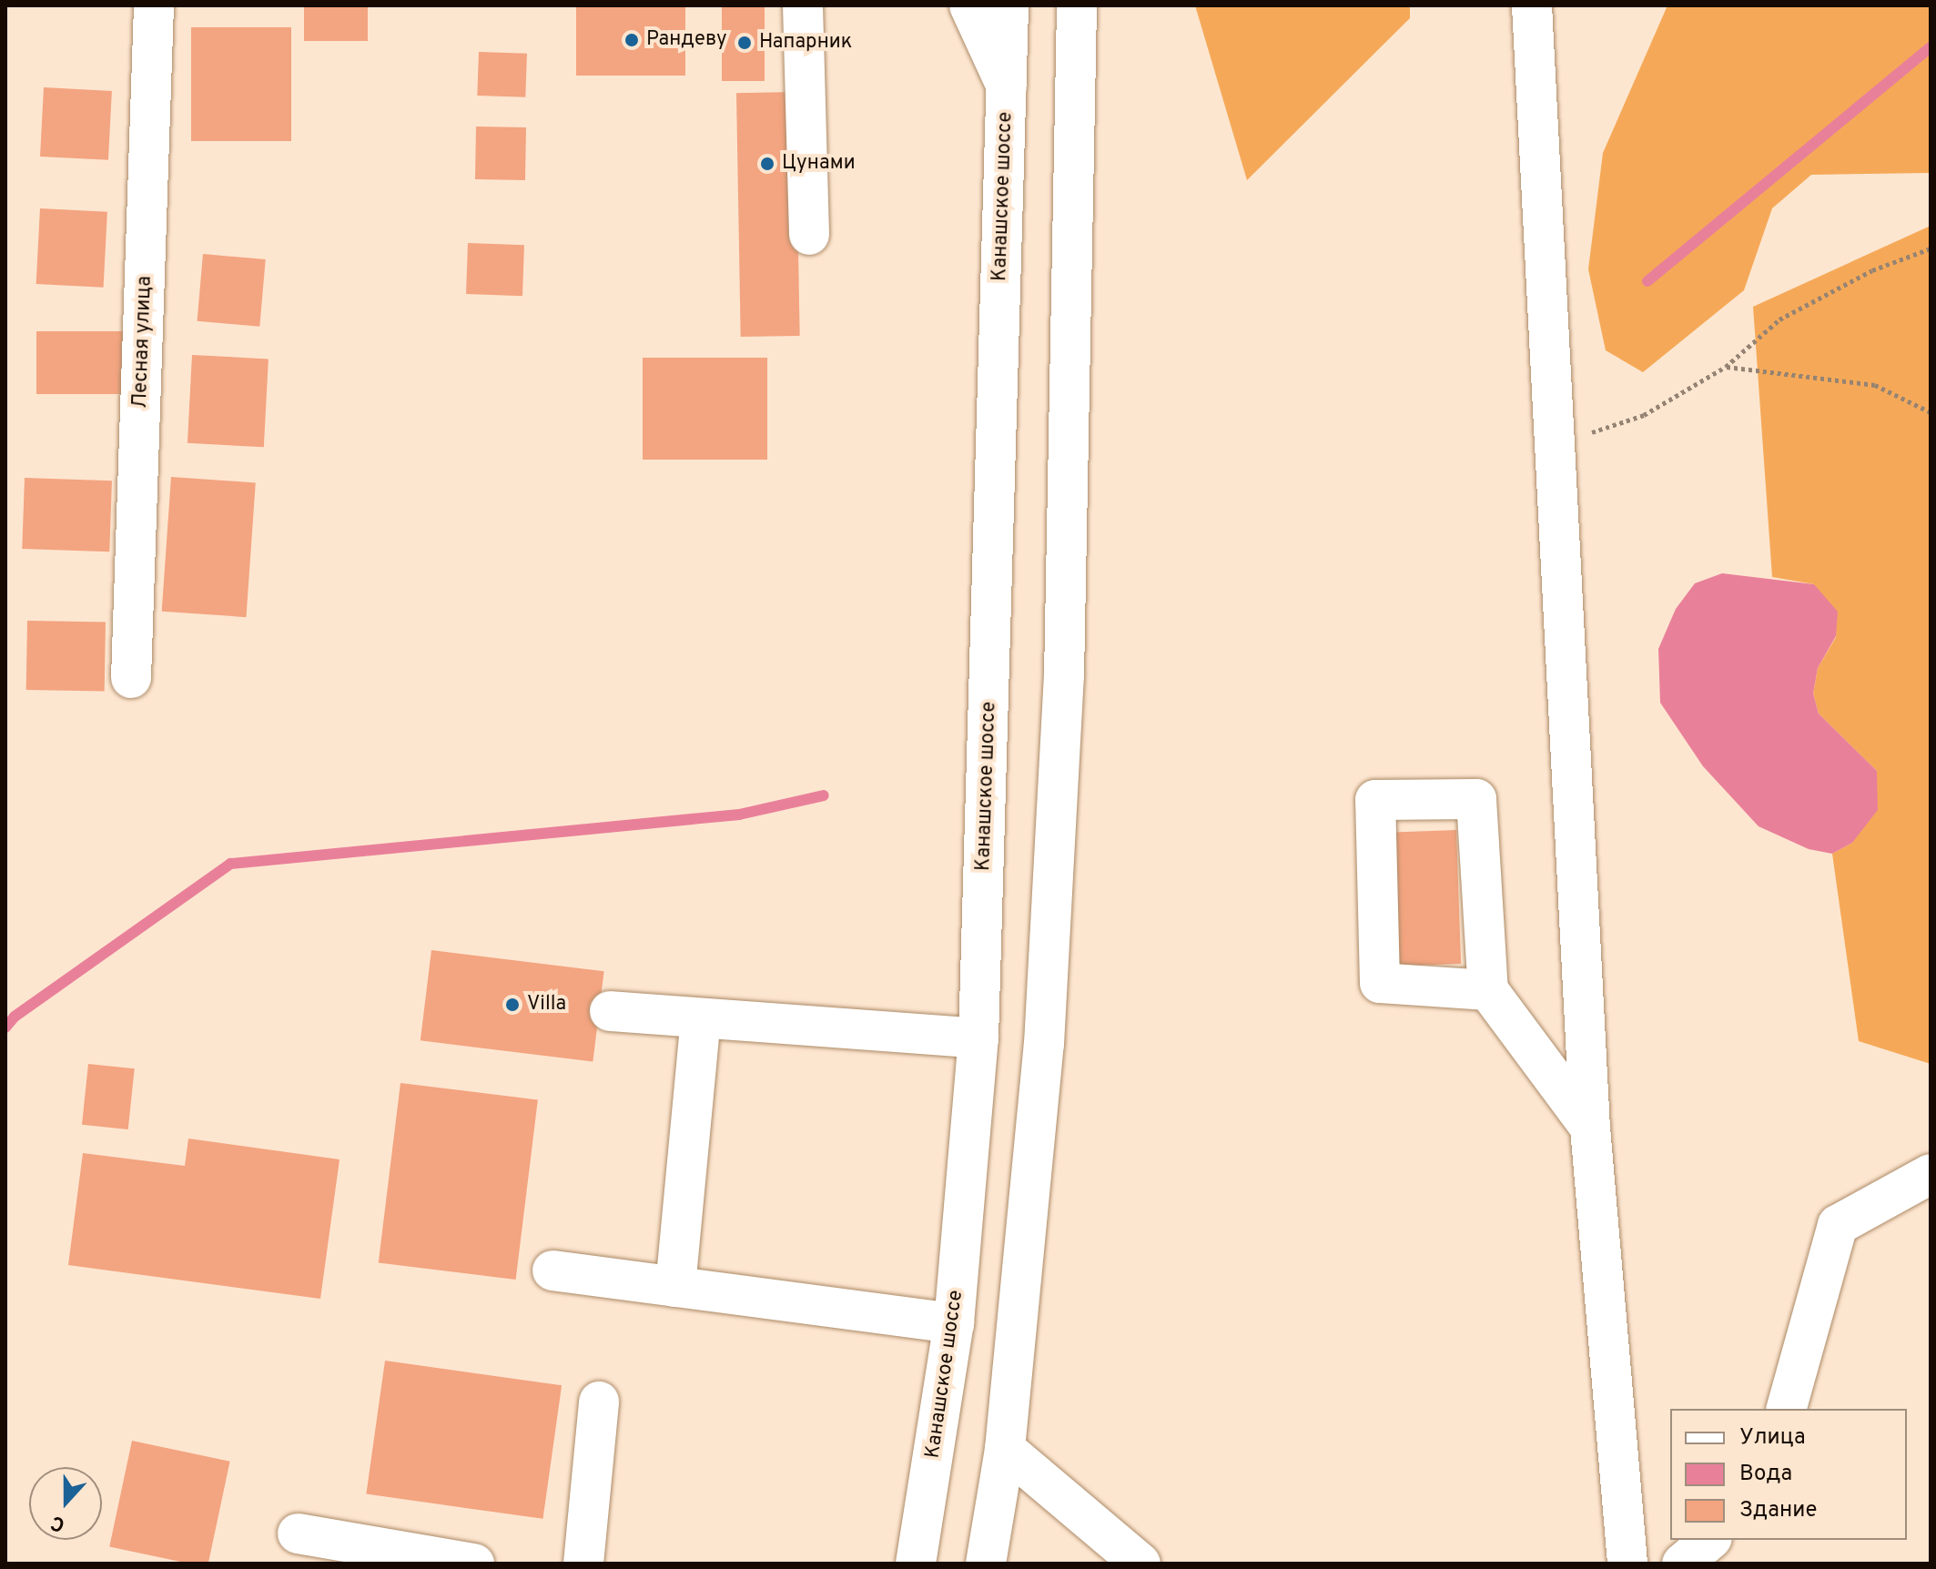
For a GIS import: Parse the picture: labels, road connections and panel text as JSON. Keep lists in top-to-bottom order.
{
  "streets": {
    "main road": ["Канашское шоссе", "Лесная улица"]
  },
  "places": [
    "Рандеву",
    "Напарник",
    "Цунами",
    "Villa"
  ],
  "legend": ["Улица", "Вода", "Здание"],
  "north": "bottom"
}
